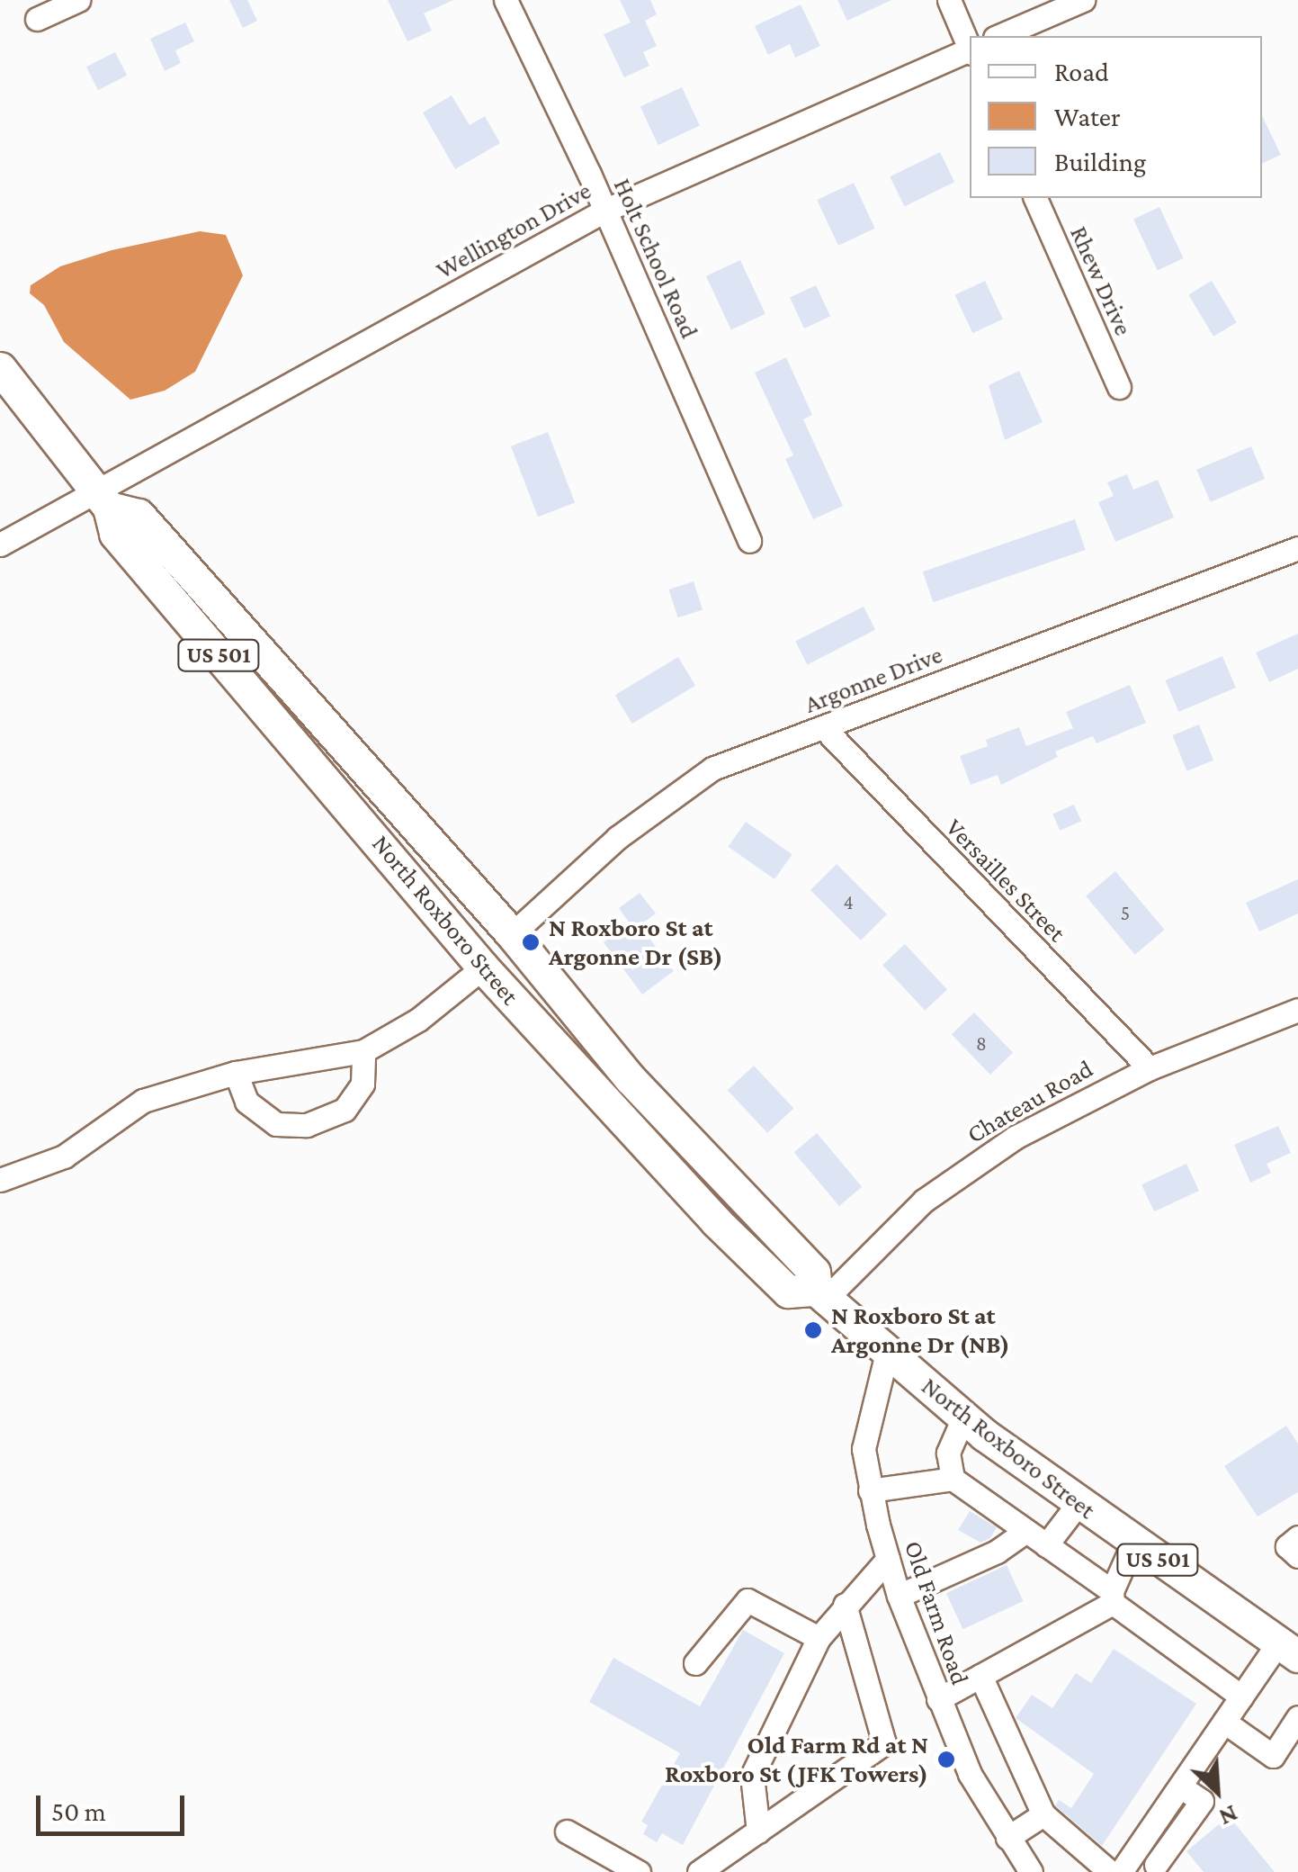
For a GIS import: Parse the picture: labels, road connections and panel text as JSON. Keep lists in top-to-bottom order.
{
  "streets": {
    "highway": ["US 501", "North Roxboro Street"],
    "street": [
      "Wellington Drive",
      "Holt School Road",
      "Rhew Drive",
      "Argonne Drive",
      "Versailles Street",
      "Chateau Road",
      "Old Farm Road"
    ]
  },
  "crossings": [
    ["Wellington Drive", "Holt School Road"],
    ["Wellington Drive", "North Roxboro Street"],
    ["Argonne Drive", "Versailles Street"],
    ["Argonne Drive", "North Roxboro Street"],
    ["Versailles Street", "Chateau Road"],
    ["North Roxboro Street", "Chateau Road"],
    ["North Roxboro Street", "Old Farm Road"]
  ],
  "places": ["N Roxboro St at Argonne Dr (SB)", "N Roxboro St at Argonne Dr (NB)", "Old Farm Rd at N Roxboro St (JFK Towers)"],
  "house_numbers": ["4", "5", "8"],
  "legend": ["Road", "Water", "Building"],
  "scale_bar": "50 m",
  "north": "bottom right"
}
